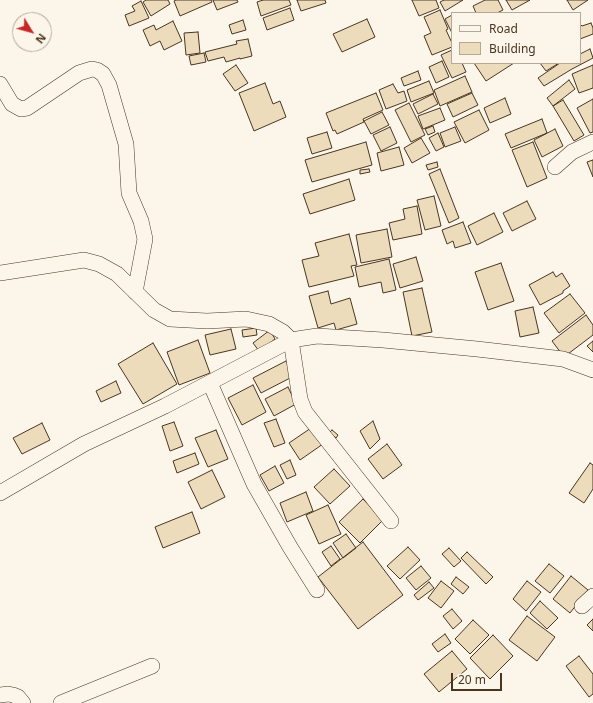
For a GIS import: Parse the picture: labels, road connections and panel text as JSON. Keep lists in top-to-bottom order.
{
  "legend": ["Road", "Building"],
  "scale_bar": "20 m",
  "north": "bottom right"
}
